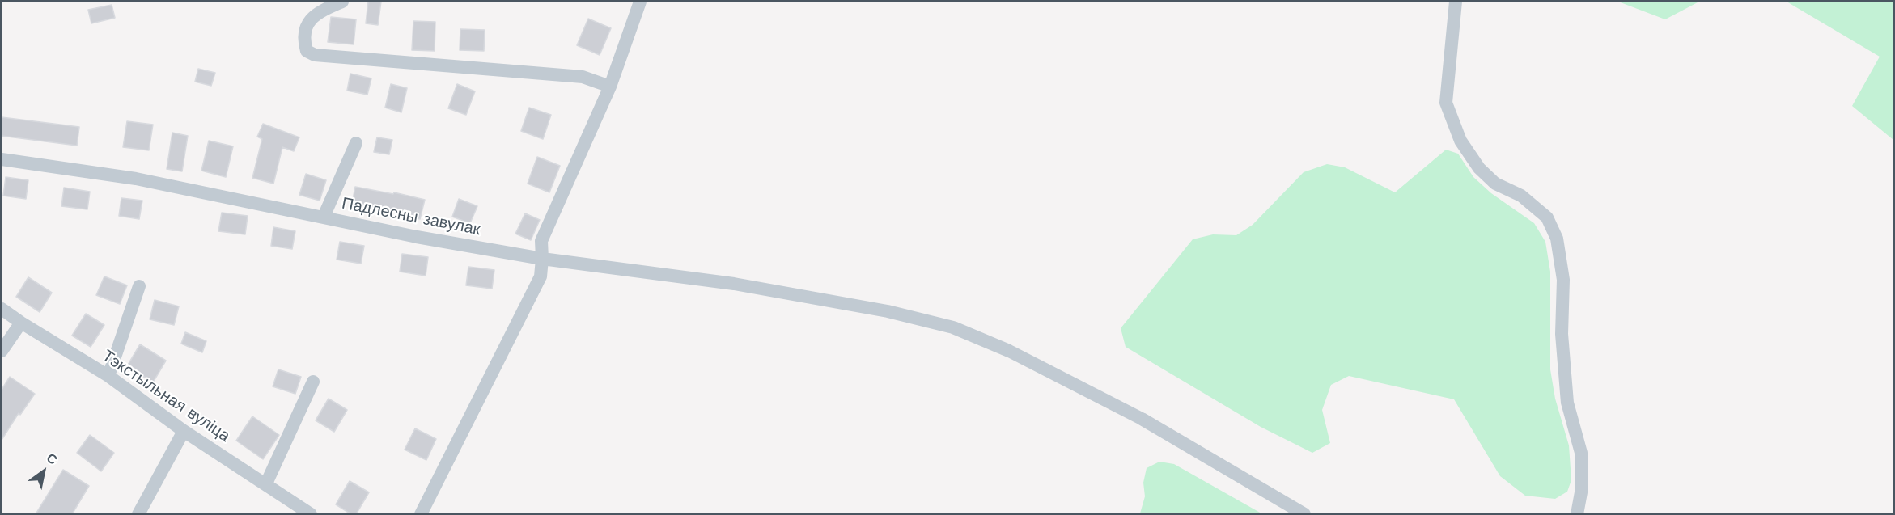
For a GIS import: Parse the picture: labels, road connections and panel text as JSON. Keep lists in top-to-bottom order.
{
  "streets": {
    "street": ["Падлесны завулак", "Тэкстыльная вуліца"]
  },
  "north": "top right"
}
